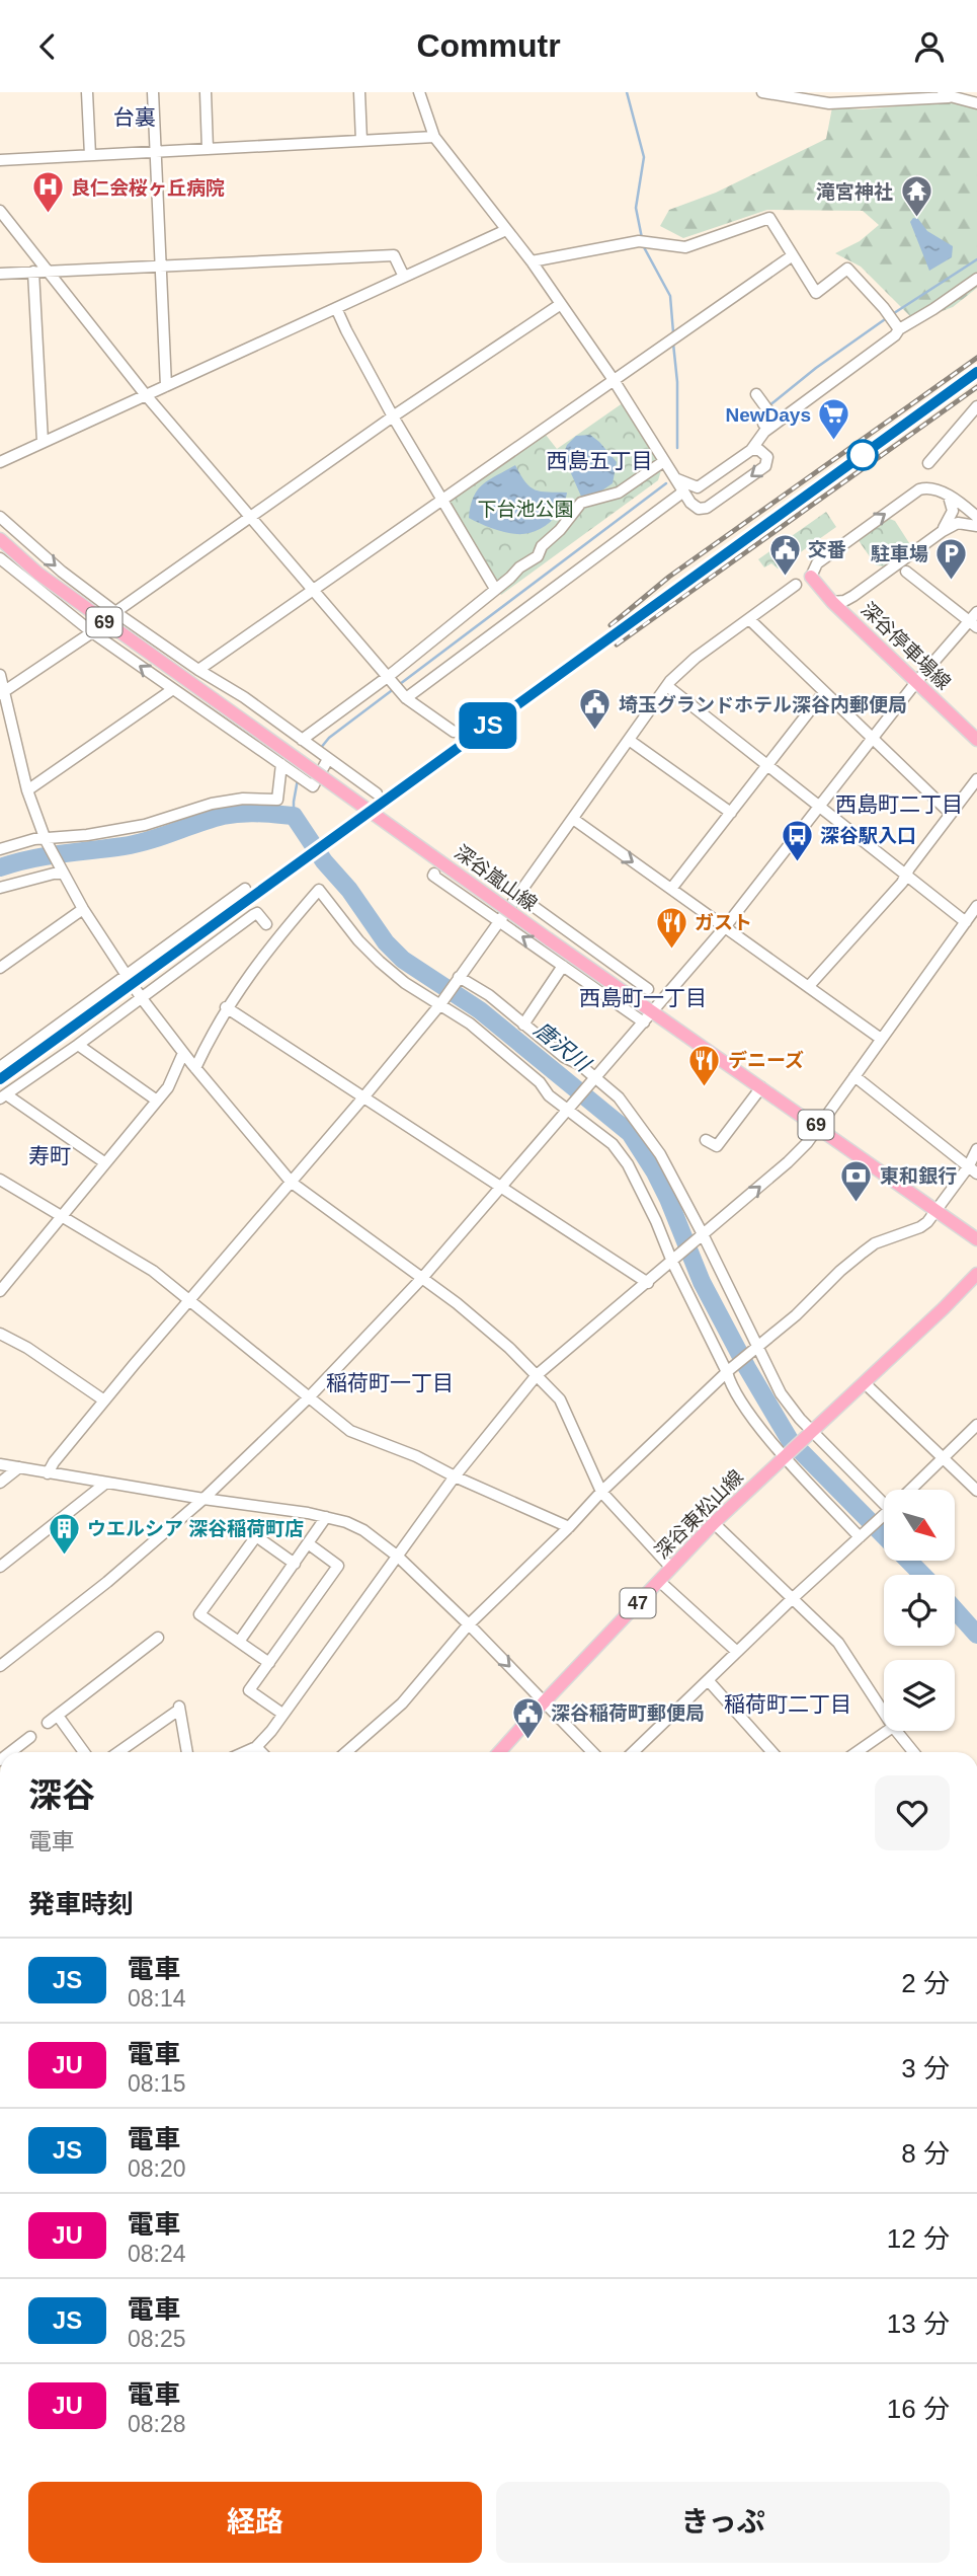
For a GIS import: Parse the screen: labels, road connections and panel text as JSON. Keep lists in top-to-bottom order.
{
  "streets": {
    "main road": [
      "69",
      "深谷停車場線",
      "深谷嵐山線",
      "深谷東松山線",
      "47"
    ]
  },
  "crossings": [
    ["深谷東松山線", "47"]
  ],
  "districts": [
    "台裏",
    "西島五丁目",
    "西島町二丁目",
    "西島町一丁目",
    "寿町",
    "稲荷町一丁目",
    "稲荷町二丁目"
  ],
  "water": ["唐沢川"],
  "parks": ["下台池公園"],
  "places": {
    "hospital": ["良仁会桜ヶ丘病院"],
    "temple": ["滝宮神社"],
    "supermarket": ["NewDays"],
    "public building": ["交番", "埼玉グランドホテル深谷内郵便局", "深谷稲荷町郵便局"],
    "parking": ["駐車場"],
    "bus stop": ["深谷駅入口"],
    "restaurant": ["ガスト", "デニーズ"],
    "bank": ["東和銀行"],
    "building": ["ウエルシア 深谷稲荷町店"]
  },
  "north": "bottom right",
  "page": {
    "header": "Commutr",
    "on_map": "JS",
    "heading": [
      ["深谷", "電車"],
      "発車時刻"
    ],
    "list": [
      {
        "mark": "JS",
        "name": "電車",
        "note": "08:14",
        "value": "2 分"
      },
      {
        "mark": "JU",
        "name": "電車",
        "note": "08:15",
        "value": "3 分"
      },
      {
        "mark": "JS",
        "name": "電車",
        "note": "08:20",
        "value": "8 分"
      },
      {
        "mark": "JU",
        "name": "電車",
        "note": "08:24",
        "value": "12 分"
      },
      {
        "mark": "JS",
        "name": "電車",
        "note": "08:25",
        "value": "13 分"
      },
      {
        "mark": "JU",
        "name": "電車",
        "note": "08:28",
        "value": "16 分"
      }
    ],
    "buttons": ["経路", "きっぷ"]
  }
}
